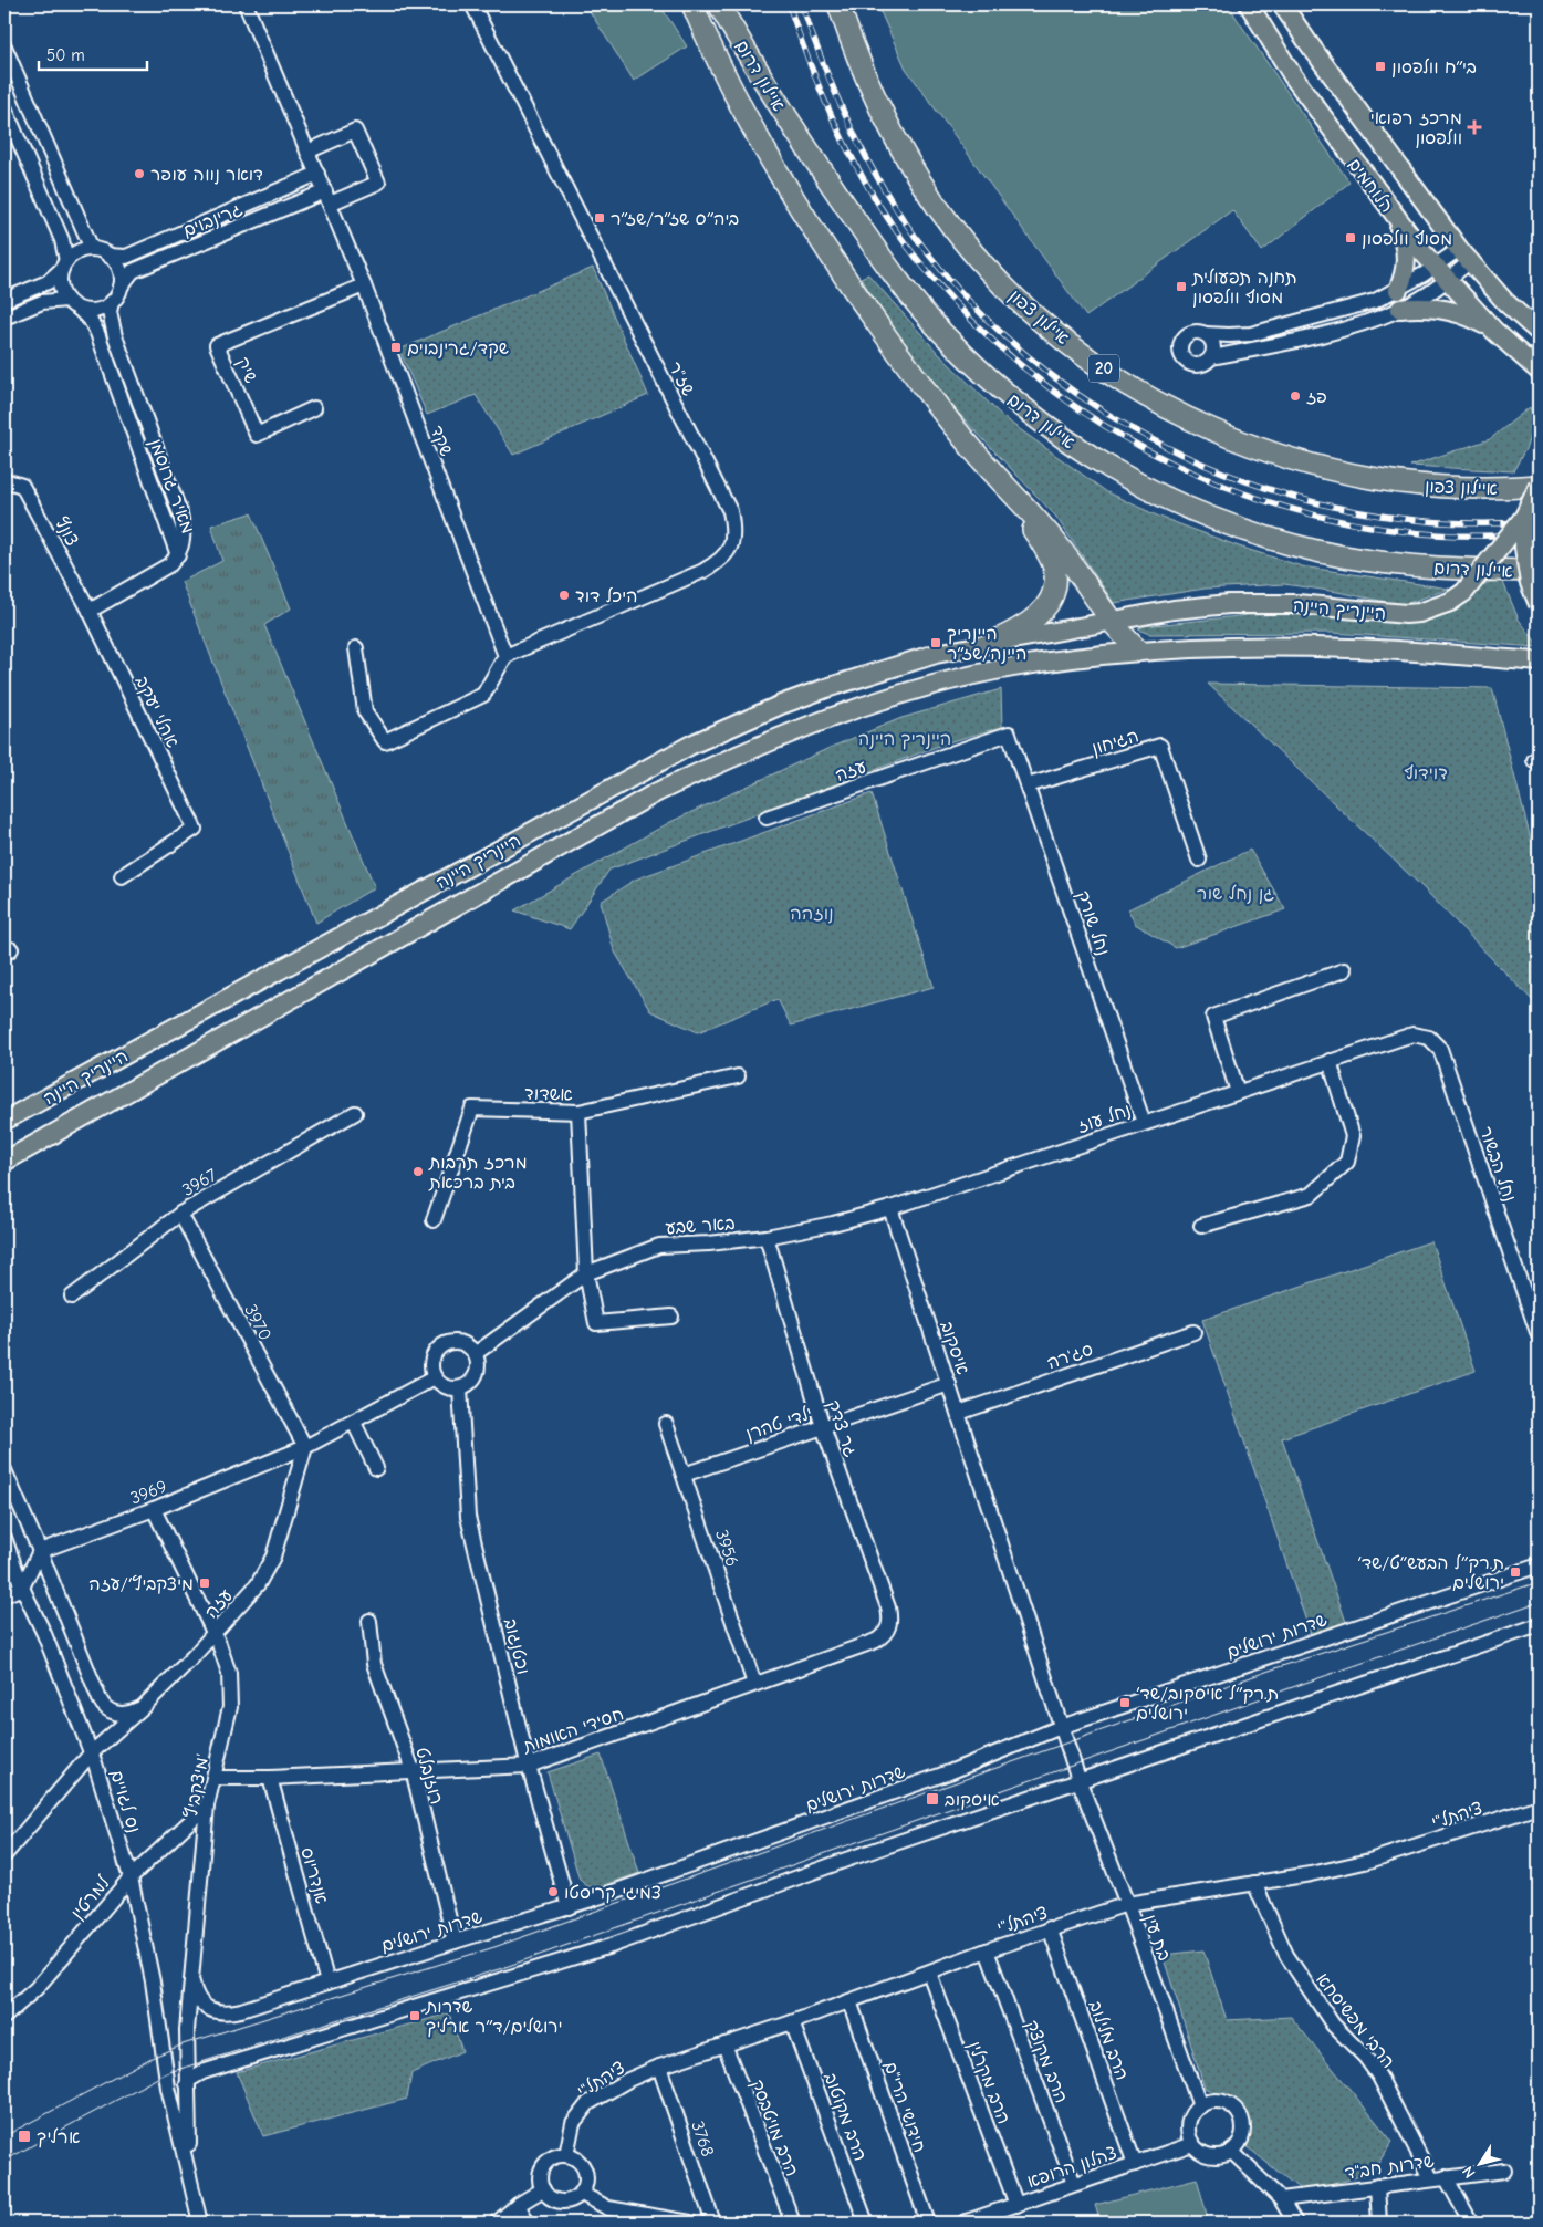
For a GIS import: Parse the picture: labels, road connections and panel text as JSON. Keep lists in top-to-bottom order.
{
  "streets": {
    "highway": ["איילון דרום", "איילון צפון", "20"],
    "main road": ["הלוחמים", "היינריך היינה"],
    "street": [
      "גרינבוים",
      "שיק",
      "שז\"ר",
      "שקד",
      "מאיר גרוסמן",
      "צונץ",
      "אהלי יעקב",
      "הגיחון",
      "עזה",
      "נחל שורק",
      "אשדוד",
      "נחל עוז",
      "נחל הבשור",
      "3967",
      "באר שבע",
      "3970",
      "איסקוב",
      "סג'רה",
      "ילדי טהרן",
      "גר צדק",
      "3969",
      "3956",
      "שדרות ירושלים",
      "וכטנגוב",
      "חסידי האומות",
      "רוזנבלט",
      "מיצקביץ'",
      "נס לגויים",
      "ציהתל\"י",
      "אנדריוס",
      "למרטין",
      "בת עין",
      "הרבי מפשיסחא",
      "הרב מלילוב",
      "הרב מקוצק",
      "הרב מקרלין",
      "חידושי הרי\"ם",
      "הרב מקוטוב",
      "הרב מויטבסק",
      "3768",
      "צהלון הרופא",
      "שדרות חב\"ד"
    ]
  },
  "crossings": [
    ["גרינבוים", "שקד"],
    ["גרינבוים", "מאיר גרוסמן"],
    ["שיק", "שקד"],
    ["שז\"ר", "שקד"],
    ["צונץ", "אהלי יעקב"],
    ["הגיחון", "נחל שורק"],
    ["עזה", "נחל שורק"],
    ["עזה", "3970"],
    ["עזה", "3969"],
    ["עזה", "מיצקביץ'"],
    ["עזה", "נס לגויים"],
    ["נחל שורק", "נחל עוז"],
    ["נחל עוז", "נחל הבשור"],
    ["נחל עוז", "באר שבע"],
    ["נחל עוז", "איסקוב"],
    ["3967", "3970"],
    ["באר שבע", "איסקוב"],
    ["באר שבע", "גר צדק"],
    ["באר שבע", "וכטנגוב"],
    ["3970", "3969"],
    ["איסקוב", "סג'רה"],
    ["איסקוב", "ילדי טהרן"],
    ["איסקוב", "שדרות ירושלים"],
    ["איסקוב", "בת עין"],
    ["ילדי טהרן", "גר צדק"],
    ["ילדי טהרן", "3956"],
    ["גר צדק", "חסידי האומות"],
    ["3969", "מיצקביץ'"],
    ["3956", "חסידי האומות"],
    ["שדרות ירושלים", "וכטנגוב"],
    ["שדרות ירושלים", "רוזנבלט"],
    ["שדרות ירושלים", "מיצקביץ'"],
    ["שדרות ירושלים", "אנדריוס"],
    ["וכטנגוב", "חסידי האומות"],
    ["חסידי האומות", "רוזנבלט"],
    ["חסידי האומות", "מיצקביץ'"],
    ["חסידי האומות", "אנדריוס"],
    ["מיצקביץ'", "נס לגויים"],
    ["מיצקביץ'", "למרטין"],
    ["נס לגויים", "למרטין"],
    ["ציהתל\"י", "בת עין"],
    ["ציהתל\"י", "הרבי מפשיסחא"],
    ["ציהתל\"י", "הרב מלילוב"],
    ["ציהתל\"י", "הרב מקוצק"],
    ["ציהתל\"י", "הרב מקרלין"],
    ["ציהתל\"י", "חידושי הרי\"ם"],
    ["ציהתל\"י", "הרב מקוטוב"],
    ["ציהתל\"י", "הרב מויטבסק"],
    ["ציהתל\"י", "3768"],
    ["בת עין", "צהלון הרופא"],
    ["הרבי מפשיסחא", "שדרות חב\"ד"],
    ["הרב מלילוב", "צהלון הרופא"],
    ["הרב מקוצק", "צהלון הרופא"],
    ["הרב מקרלין", "צהלון הרופא"]
  ],
  "parks": [
    "היינריך היינה",
    "דוידוף",
    "גן נחל שור",
    "נוזהה"
  ],
  "places": {
    "transit": [
      "בי״ח וולפסון",
      "ביה״ס שז״ר/שז״ר",
      "מסוף וולפסון",
      "תחנה תפעולית מסוף וולפסון",
      "שקד/גרינבוים",
      "היינריך היינה/שז״ר",
      "ת.רק״ל הבעש״ט/שד׳ ירושלים",
      "מיצקביץ׳/עזה",
      "ת.רק״ל איסקוב/שד׳ ירושלים",
      "איסקוב",
      "שדרות ירושלים/ד״ר ארליך",
      "ארליך"
    ],
    "health": ["מרכז רפואי וולפסון"],
    "other": [
      "דואר נווה עופר",
      "פז",
      "היכל דוד",
      "מרכז תרבות בית ברכאת",
      "צמיגי קריסטו"
    ]
  },
  "scale_bar": "50 m",
  "north": "bottom left"
}
